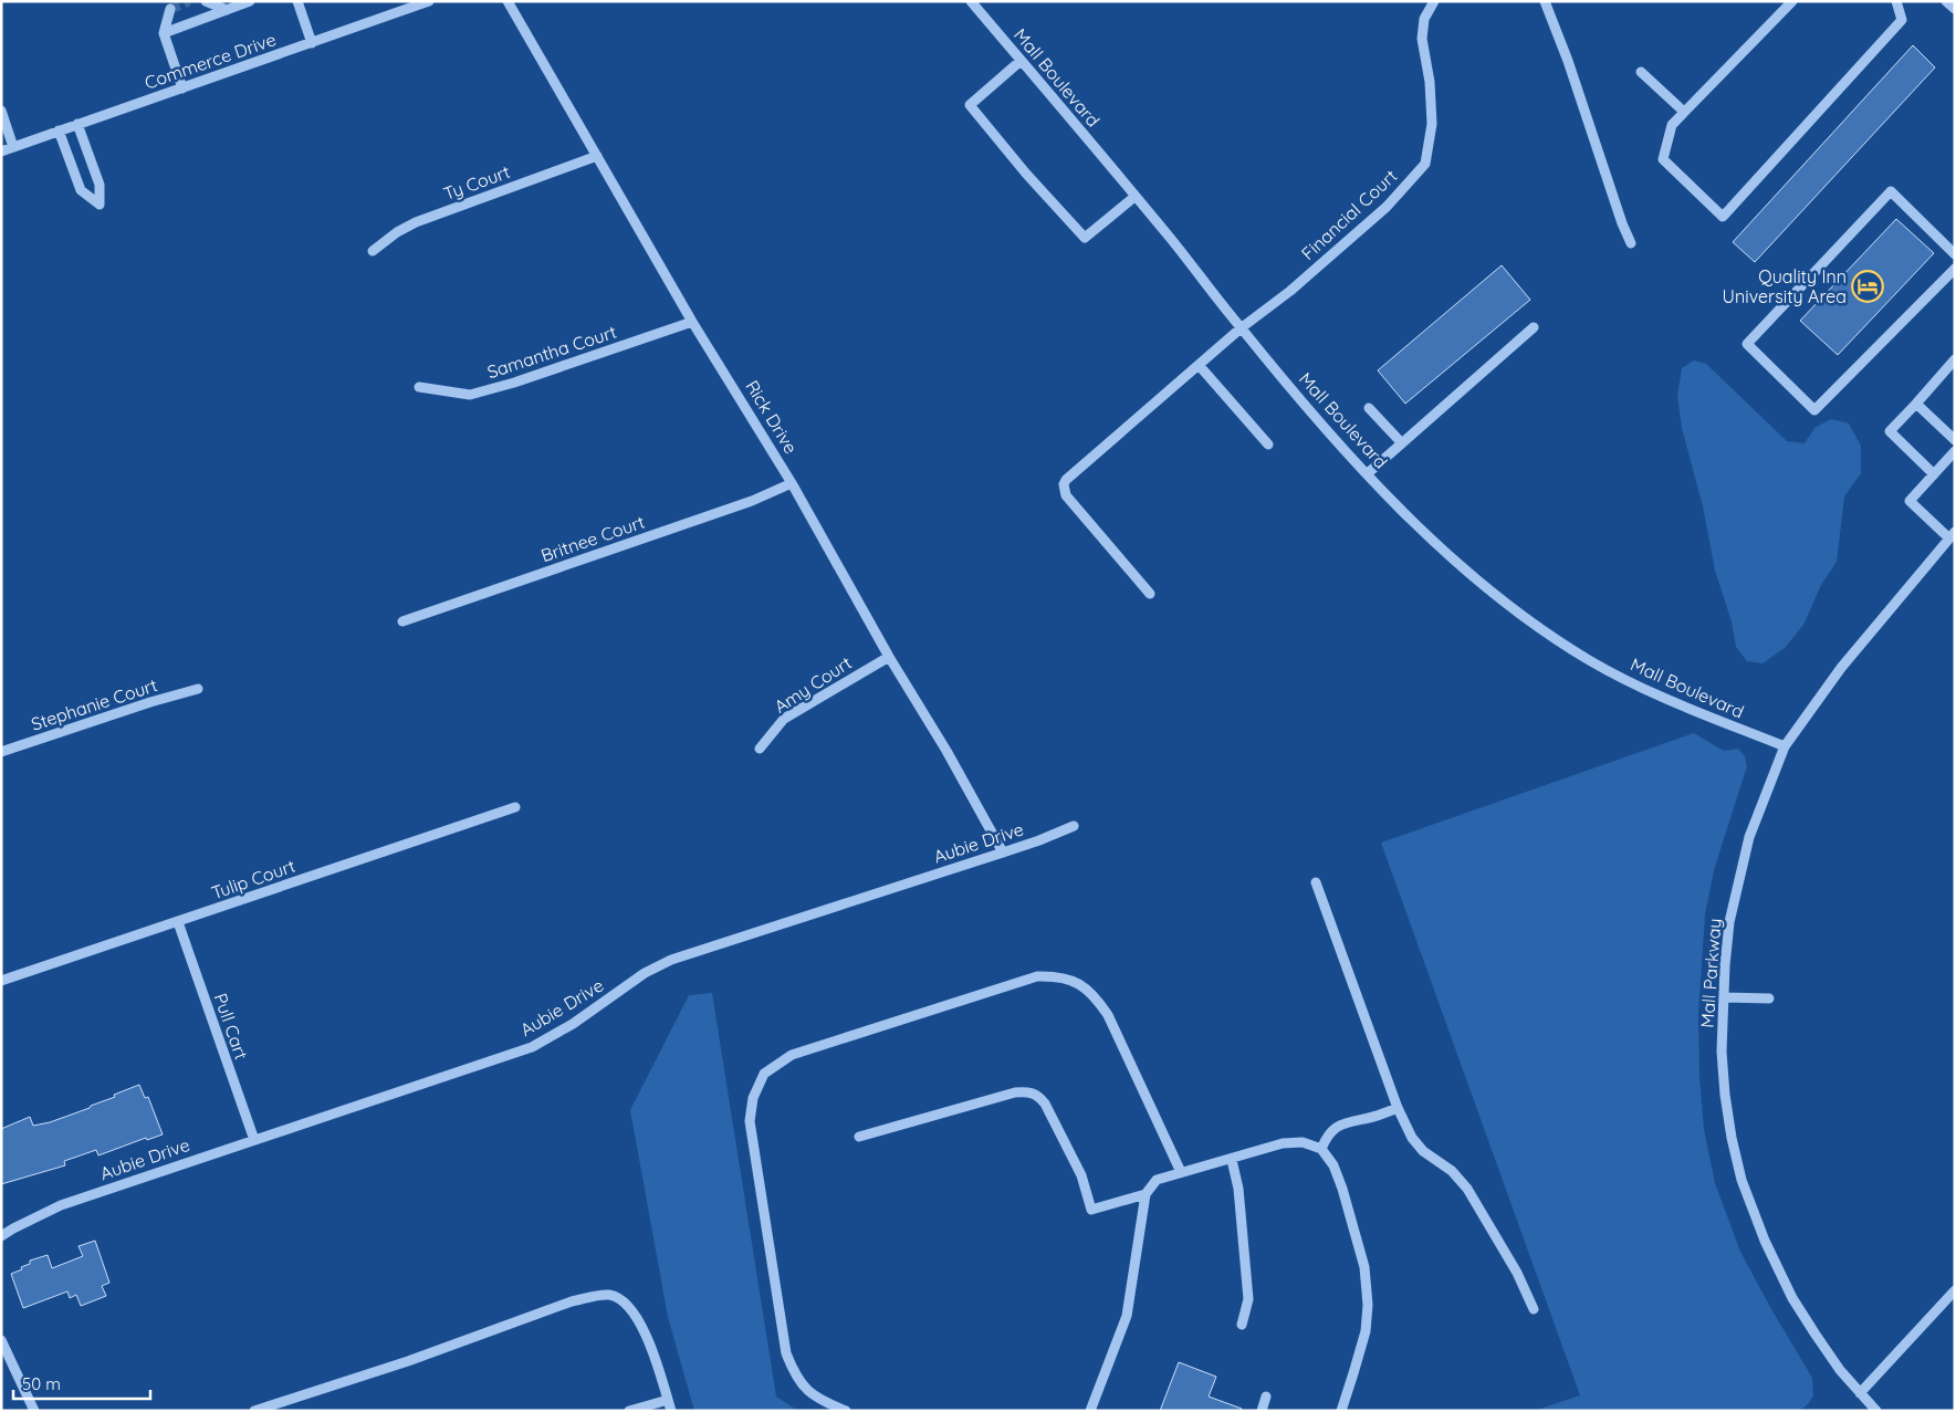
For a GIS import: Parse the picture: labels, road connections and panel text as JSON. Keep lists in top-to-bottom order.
{
  "streets": {
    "street": [
      "Commerce Drive",
      "Mall Boulevard",
      "Ty Court",
      "Financial Court",
      "Samantha Court",
      "Rick Drive",
      "Britnee Court",
      "Amy Court",
      "Stephanie Court",
      "Aubie Drive",
      "Tulip Court",
      "Mall Parkway",
      "Pull Cart"
    ]
  },
  "crossings": [
    ["Mall Boulevard", "Financial Court"],
    ["Mall Boulevard", "Mall Parkway"],
    ["Ty Court", "Rick Drive"],
    ["Samantha Court", "Rick Drive"],
    ["Rick Drive", "Britnee Court"],
    ["Rick Drive", "Amy Court"],
    ["Rick Drive", "Aubie Drive"],
    ["Aubie Drive", "Pull Cart"],
    ["Tulip Court", "Pull Cart"]
  ],
  "places": {
    "hotel": ["Quality Inn University Area"]
  },
  "scale_bar": "50 m"
}
